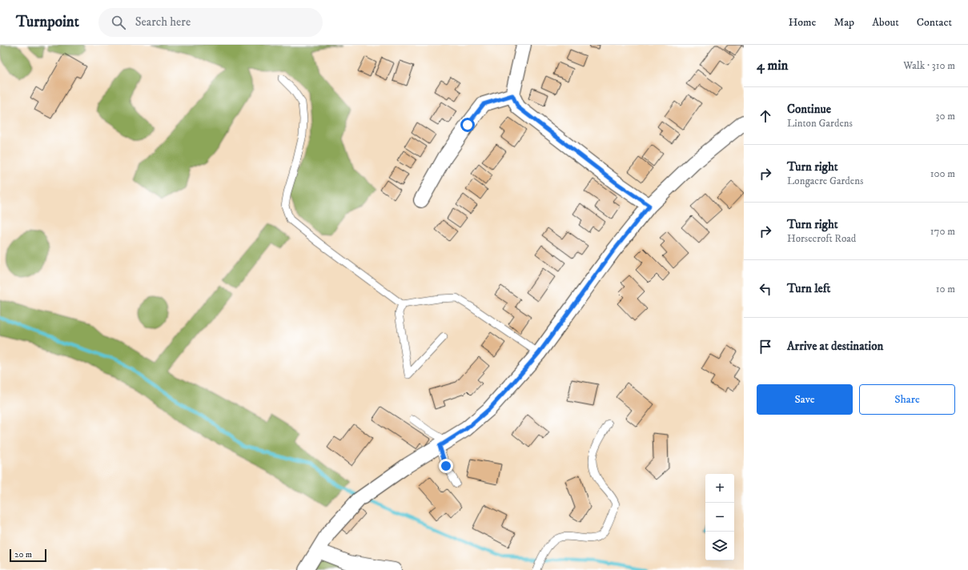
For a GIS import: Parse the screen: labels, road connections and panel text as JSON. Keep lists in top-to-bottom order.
{
  "scale_bar": "20 m",
  "page": {
    "header": "Turnpoint",
    "search": "Search here",
    "nav": [
      "Home",
      "Map",
      "About",
      "Contact"
    ],
    "heading": ["4 min", "Walk · 310 m"],
    "list": [
      ["Continue", "Linton Gardens", "30 m"],
      ["Turn right", "Longacre Gardens", "100 m"],
      ["Turn right", "Horsecroft Road", "170 m"],
      ["Turn left", "10 m"],
      "Arrive at destination"
    ],
    "buttons": ["Save", "Share"],
    "map_buttons": ["+", "−"],
    "scale": "20 m"
  }
}
